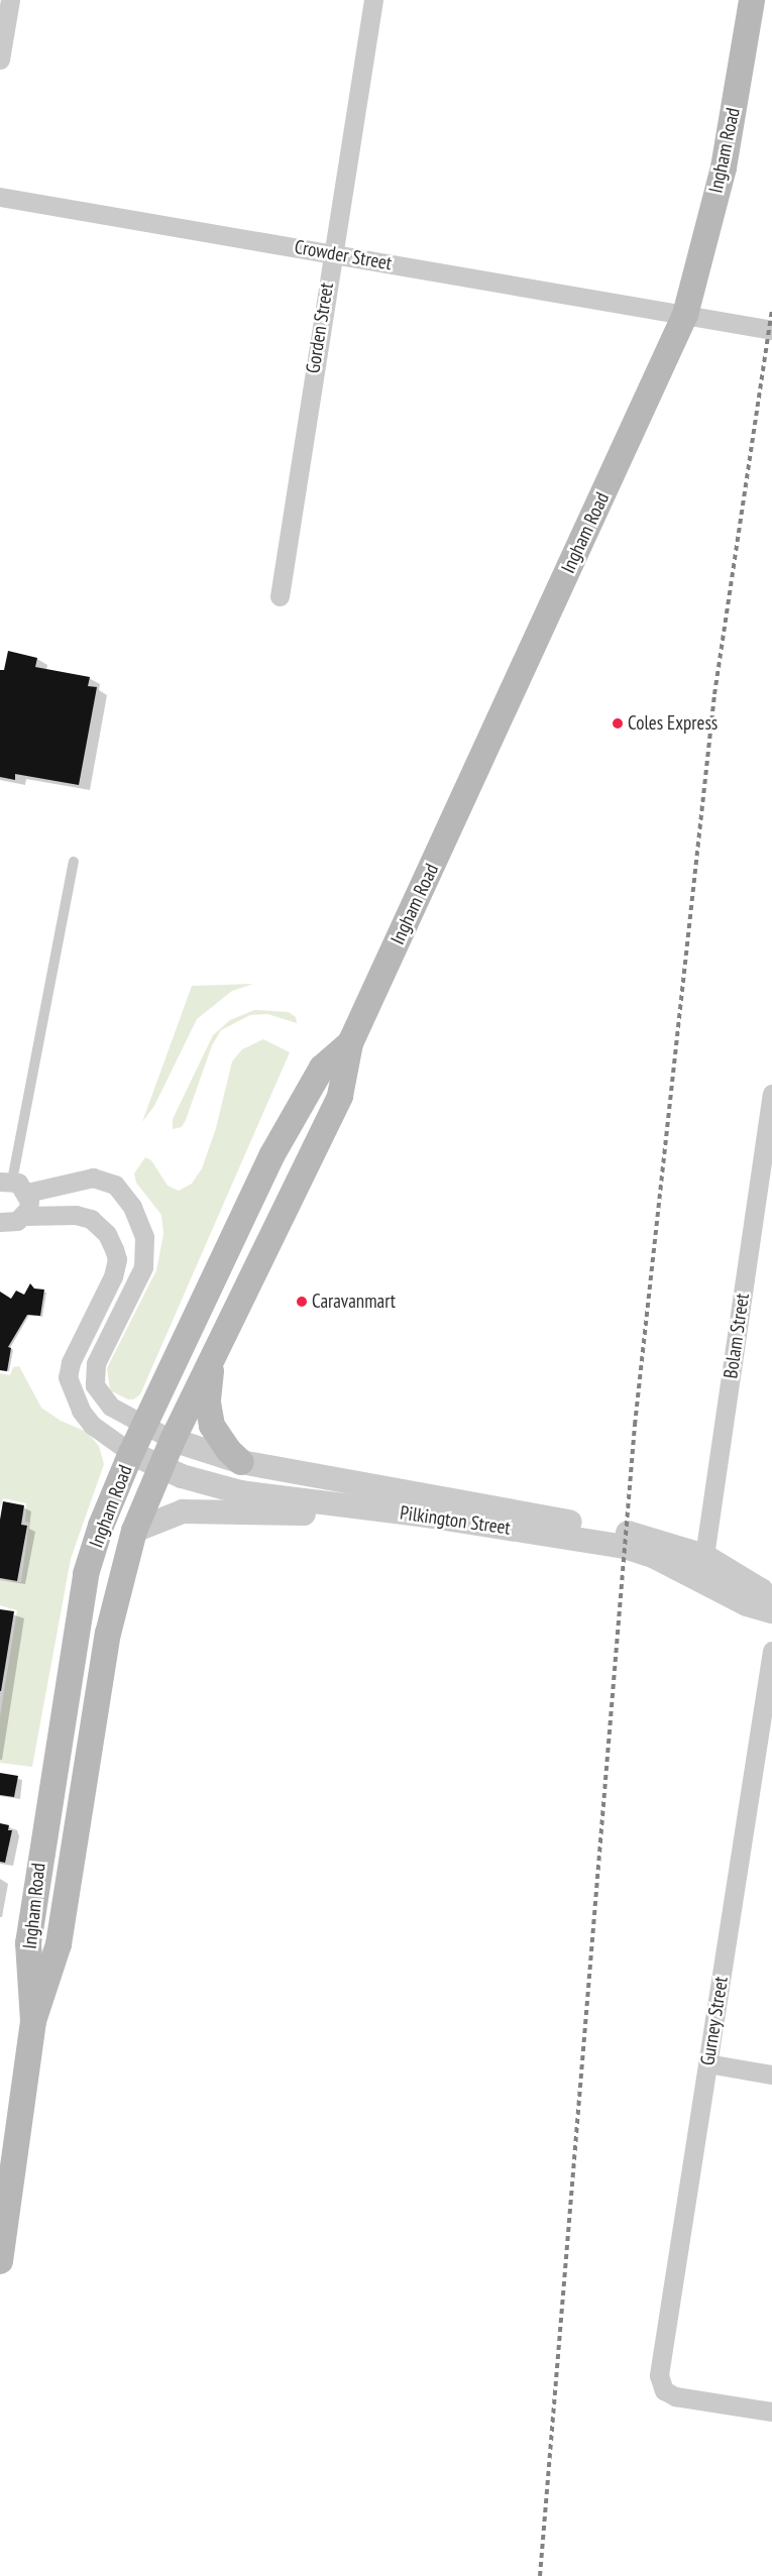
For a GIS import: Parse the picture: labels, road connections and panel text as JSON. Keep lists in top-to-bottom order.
{
  "streets": {
    "main road": ["Ingham Road"],
    "street": [
      "Crowder Street",
      "Gorden Street",
      "Bolam Street",
      "Pilkington Street",
      "Gurney Street"
    ]
  },
  "crossings": [
    ["Ingham Road", "Crowder Street"],
    ["Ingham Road", "Pilkington Street"],
    ["Crowder Street", "Gorden Street"],
    ["Bolam Street", "Pilkington Street"]
  ],
  "places": ["Coles Express", "Caravanmart"]
}
